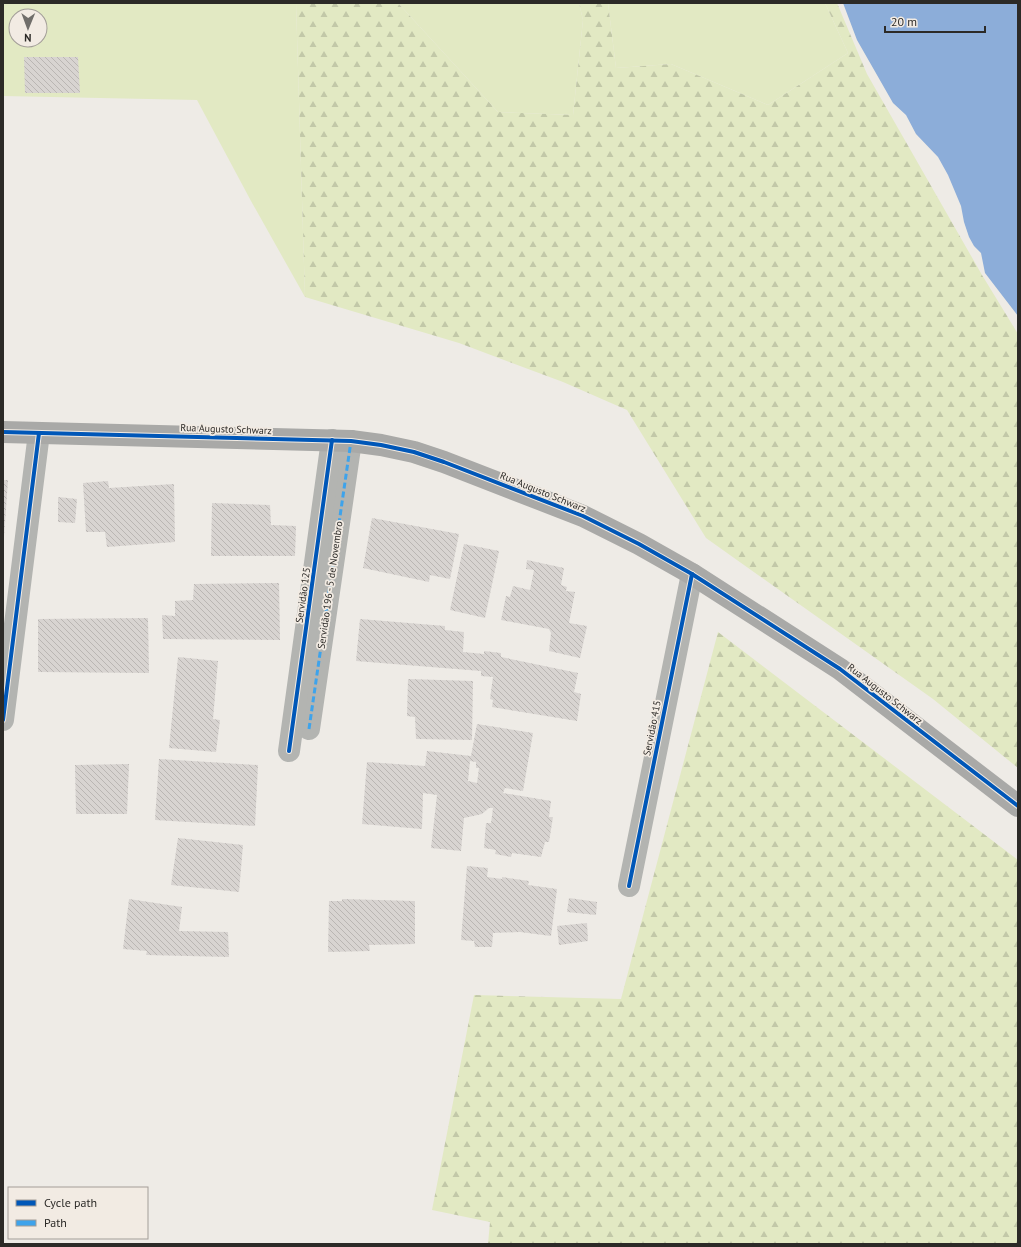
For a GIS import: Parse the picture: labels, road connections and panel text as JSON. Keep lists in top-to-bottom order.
{
  "streets": {
    "main road": ["Rua Augusto Schwarz"],
    "street": ["Servidão 196 - 5 de Novembro", "Servidão 125", "Servidão 415"]
  },
  "crossings": [
    ["Rua Augusto Schwarz", "Servidão 196 - 5 de Novembro"],
    ["Rua Augusto Schwarz", "Servidão 125"],
    ["Rua Augusto Schwarz", "Servidão 415"],
    ["Servidão 196 - 5 de Novembro", "Servidão 125"]
  ],
  "legend": ["Cycle path", "Path"],
  "scale_bar": "20 m",
  "north": "bottom"
}
